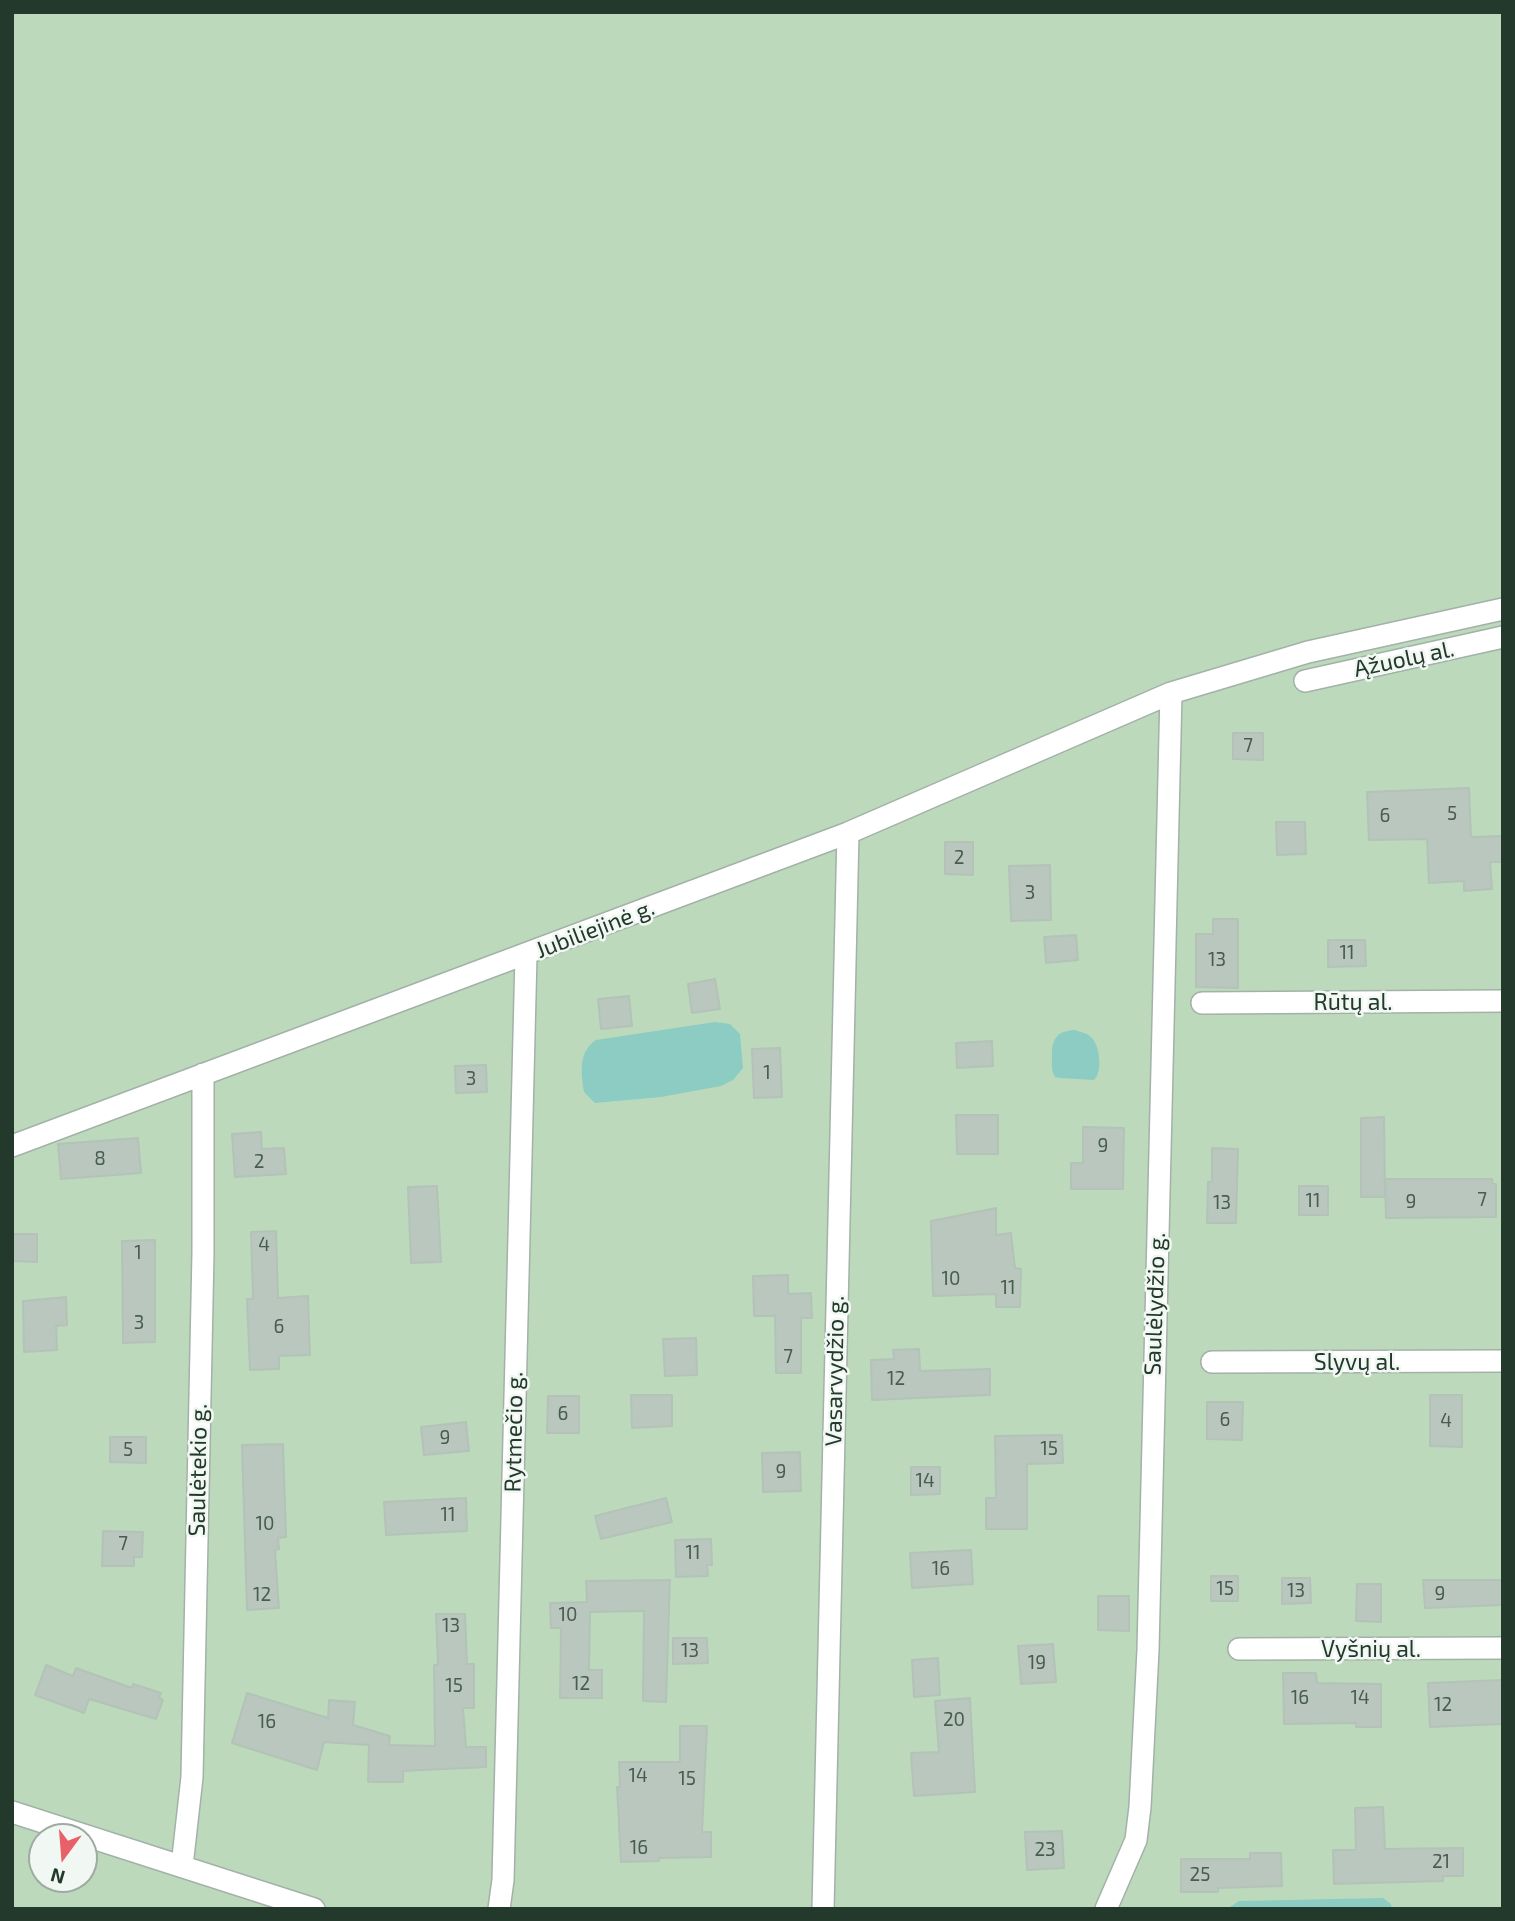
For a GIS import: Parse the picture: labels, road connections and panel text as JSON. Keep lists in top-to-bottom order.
{
  "streets": {
    "street": [
      "Ąžuolų al.",
      "Jubiliejinė g.",
      "Rūtų al.",
      "Saulėlydžio g.",
      "Slyvų al.",
      "Vasarvydžio g.",
      "Rytmečio g.",
      "Saulėtekio g.",
      "Vyšnių al."
    ]
  },
  "crossings": [
    ["Jubiliejinė g.", "Saulėlydžio g."],
    ["Jubiliejinė g.", "Vasarvydžio g."],
    ["Jubiliejinė g.", "Rytmečio g."],
    ["Jubiliejinė g.", "Saulėtekio g."]
  ],
  "house_numbers": [
    "7",
    "5",
    "6",
    "2",
    "3",
    "11",
    "13",
    "1",
    "3",
    "9",
    "8",
    "2",
    "7",
    "11",
    "9",
    "13",
    "4",
    "1",
    "10",
    "11",
    "3",
    "6",
    "7",
    "12",
    "6",
    "6",
    "4",
    "9",
    "15",
    "5",
    "9",
    "14",
    "11",
    "10",
    "7",
    "11",
    "16",
    "15",
    "13",
    "9",
    "12",
    "10",
    "13",
    "13",
    "19",
    "12",
    "15",
    "16",
    "14",
    "12",
    "20",
    "16",
    "14",
    "15",
    "16",
    "23",
    "21",
    "25"
  ],
  "north": "bottom"
}
